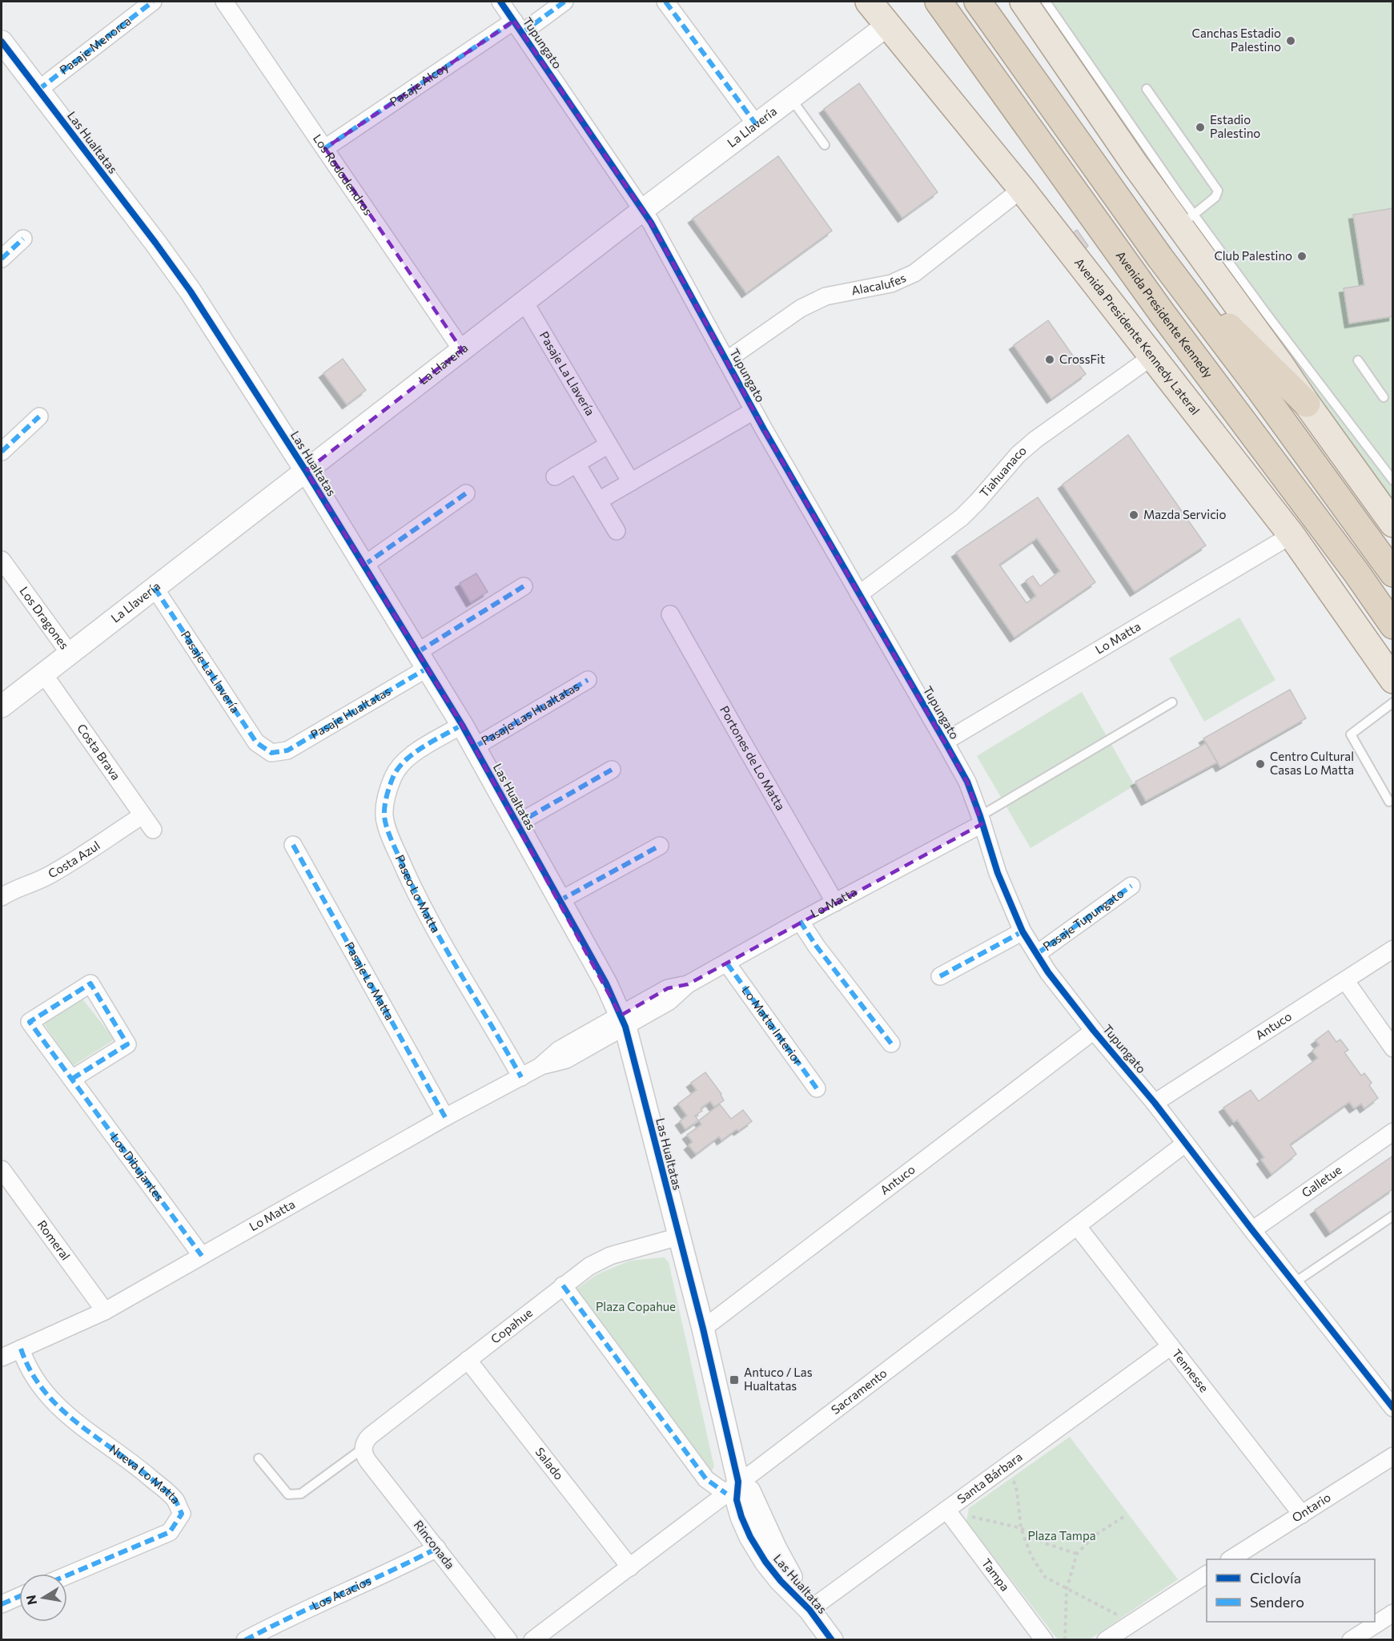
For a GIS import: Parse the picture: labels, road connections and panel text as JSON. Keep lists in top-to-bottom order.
{
  "streets": {
    "highway": ["Avenida Presidente Kennedy"],
    "main road": ["Avenida Presidente Kennedy Lateral"],
    "street": [
      "Tupungato",
      "Pasaje Menorca",
      "Pasaje Alcoy",
      "La Llavería",
      "Las Hualtatas",
      "Los Rododendros",
      "Alacalufes",
      "Pasaje La Llavería",
      "Tiahuanaco",
      "Los Dragones",
      "Lo Matta",
      "Pasaje Hualtatas",
      "Pasaje Las Hualtatas",
      "Costa Brava",
      "Portones de Lo Matta",
      "Costa Azul",
      "Paseo Lo Matta",
      "Pasaje Tupungato",
      "Pasaje Lo Matta",
      "Lo Matta Interior",
      "Antuco",
      "Los Dibujantes",
      "Galletue",
      "Romeral",
      "Copahue",
      "Tennesse",
      "Sacramento",
      "Salado",
      "Nueva Lo Matta",
      "Santa Bárbara",
      "Ontario",
      "Rinconada",
      "Tampa",
      "Los Acacios"
    ]
  },
  "crossings": [
    ["Tupungato", "Pasaje Alcoy"],
    ["Tupungato", "La Llavería"],
    ["Tupungato", "Alacalufes"],
    ["Tupungato", "Tiahuanaco"],
    ["Tupungato", "Lo Matta"],
    ["Tupungato", "Pasaje Tupungato"],
    ["Tupungato", "Antuco"],
    ["Tupungato", "Galletue"],
    ["Tupungato", "Sacramento"],
    ["Pasaje Menorca", "Las Hualtatas"],
    ["Pasaje Alcoy", "Los Rododendros"],
    ["La Llavería", "Las Hualtatas"],
    ["La Llavería", "Los Rododendros"],
    ["La Llavería", "Avenida Presidente Kennedy Lateral"],
    ["La Llavería", "Pasaje La Llavería"],
    ["La Llavería", "Los Dragones"],
    ["La Llavería", "Costa Brava"],
    ["Las Hualtatas", "Lo Matta"],
    ["Las Hualtatas", "Pasaje Hualtatas"],
    ["Las Hualtatas", "Pasaje Las Hualtatas"],
    ["Las Hualtatas", "Paseo Lo Matta"],
    ["Las Hualtatas", "Antuco"],
    ["Las Hualtatas", "Copahue"],
    ["Las Hualtatas", "Sacramento"],
    ["Las Hualtatas", "Santa Bárbara"],
    ["Alacalufes", "Avenida Presidente Kennedy Lateral"],
    ["Avenida Presidente Kennedy Lateral", "Tiahuanaco"],
    ["Avenida Presidente Kennedy Lateral", "Lo Matta"],
    ["Pasaje La Llavería", "Pasaje Hualtatas"],
    ["Lo Matta", "Portones de Lo Matta"],
    ["Lo Matta", "Paseo Lo Matta"],
    ["Lo Matta", "Pasaje Lo Matta"],
    ["Lo Matta", "Lo Matta Interior"],
    ["Lo Matta", "Los Dibujantes"],
    ["Lo Matta", "Romeral"],
    ["Lo Matta", "Nueva Lo Matta"],
    ["Costa Brava", "Costa Azul"],
    ["Copahue", "Salado"],
    ["Copahue", "Rinconada"],
    ["Tennesse", "Sacramento"],
    ["Tennesse", "Santa Bárbara"],
    ["Tennesse", "Ontario"],
    ["Sacramento", "Salado"],
    ["Santa Bárbara", "Tampa"],
    ["Rinconada", "Los Acacios"]
  ],
  "parks": ["Plaza Copahue", "Plaza Tampa"],
  "places": {
    "other": [
      "Canchas Estadio Palestino",
      "Estadio Palestino",
      "Club Palestino",
      "CrossFit",
      "Mazda Servicio",
      "Centro Cultural Casas Lo Matta"
    ],
    "transit": ["Antuco / Las Hualtatas"]
  },
  "legend": ["Ciclovía", "Sendero"],
  "north": "left"
}
